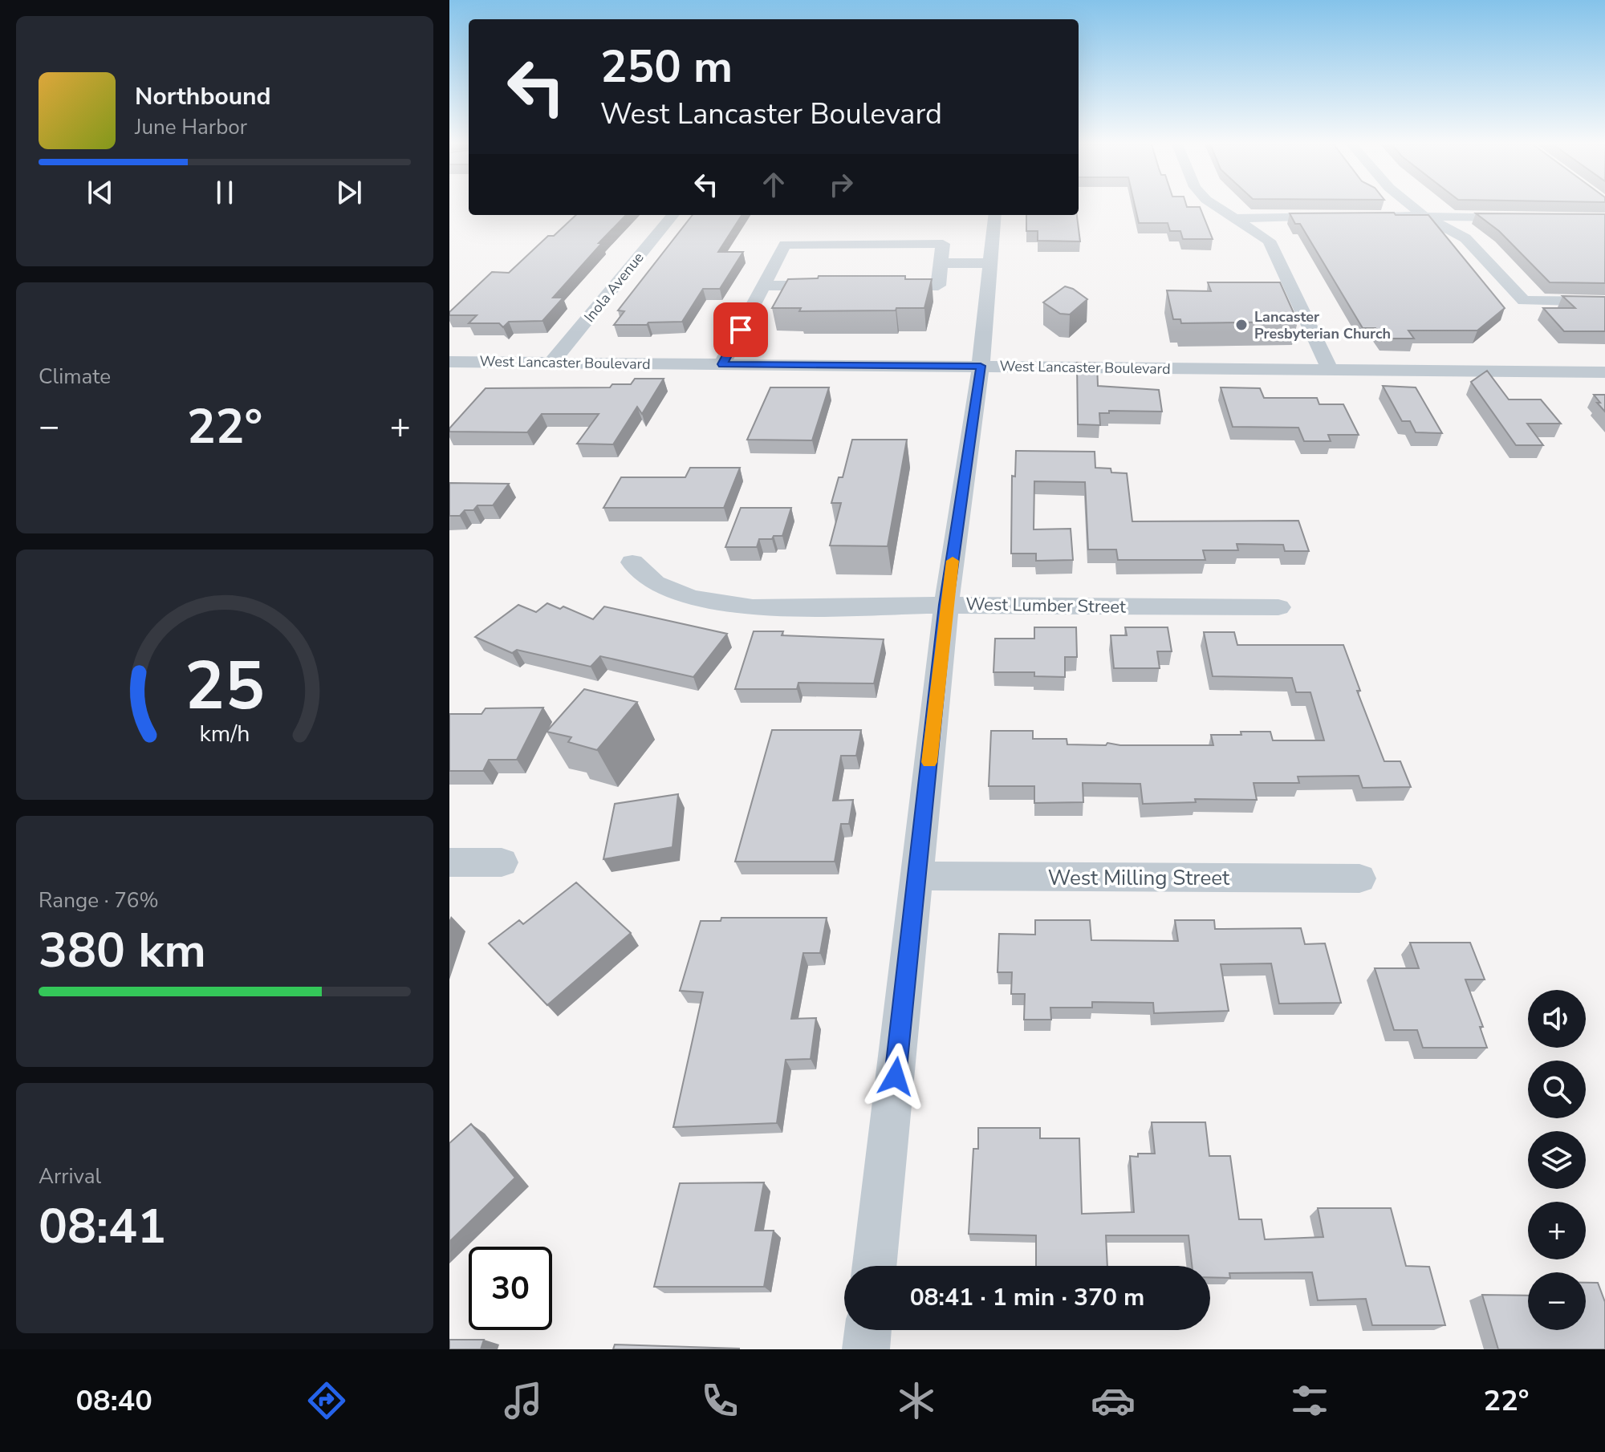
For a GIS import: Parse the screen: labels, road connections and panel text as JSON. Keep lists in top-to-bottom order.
{
  "streets": {
    "street": [
      "Inola Avenue",
      "West Lancaster Boulevard",
      "West Lumber Street",
      "West Milling Street"
    ]
  },
  "crossings": [
    ["Inola Avenue", "West Lancaster Boulevard"]
  ],
  "places": ["Lancaster Presbyterian Church"],
  "page": {
    "turn": ["250 m", "West Lancaster Boulevard"],
    "song": ["Northbound", "June Harbor"],
    "tile": [
      "Climate",
      ["Range · 76%", "380 km"],
      ["Arrival", "08:41"]
    ],
    "heat": ["−", "22°", "+"],
    "map_buttons": ["+", "−"],
    "limit": "30",
    "trip": "08:41 · 1 min · 370 m",
    "tabs": ["08:40", "22°"],
    "gauge": ["25", "km/h"]
  }
}
